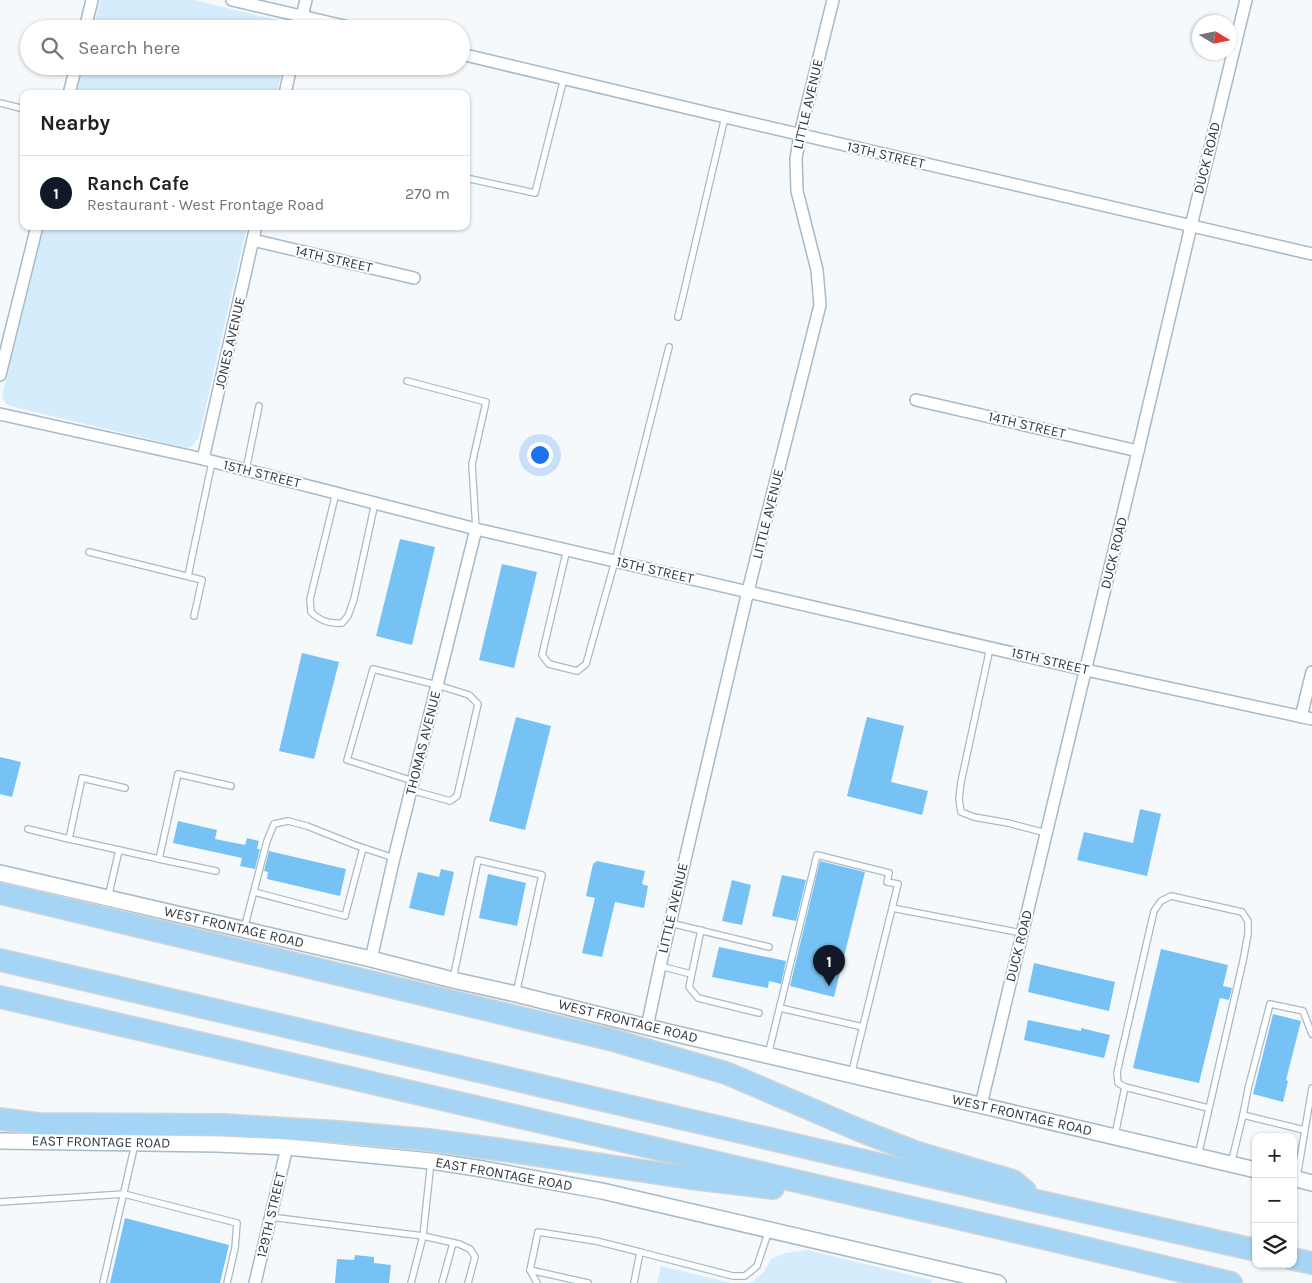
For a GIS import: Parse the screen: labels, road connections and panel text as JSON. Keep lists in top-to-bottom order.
{
  "streets": {
    "street": [
      "LITTLE AVENUE",
      "13TH STREET",
      "DUCK ROAD",
      "14TH STREET",
      "JONES AVENUE",
      "15TH STREET",
      "THOMAS AVENUE",
      "WEST FRONTAGE ROAD",
      "EAST FRONTAGE ROAD",
      "129TH STREET"
    ]
  },
  "crossings": [
    ["LITTLE AVENUE", "13TH STREET"],
    ["LITTLE AVENUE", "15TH STREET"],
    ["LITTLE AVENUE", "WEST FRONTAGE ROAD"],
    ["13TH STREET", "DUCK ROAD"],
    ["DUCK ROAD", "14TH STREET"],
    ["DUCK ROAD", "15TH STREET"],
    ["DUCK ROAD", "WEST FRONTAGE ROAD"],
    ["14TH STREET", "JONES AVENUE"],
    ["JONES AVENUE", "15TH STREET"],
    ["15TH STREET", "THOMAS AVENUE"],
    ["THOMAS AVENUE", "WEST FRONTAGE ROAD"],
    ["EAST FRONTAGE ROAD", "129TH STREET"]
  ],
  "north": "right",
  "page": {
    "search": "Search here",
    "heading": "Nearby",
    "list": [
      {
        "mark": "1",
        "name": "Ranch Cafe",
        "note": "Restaurant · West Frontage Road",
        "value": "270 m"
      }
    ],
    "pins": "1",
    "map_buttons": ["+", "−"]
  }
}
